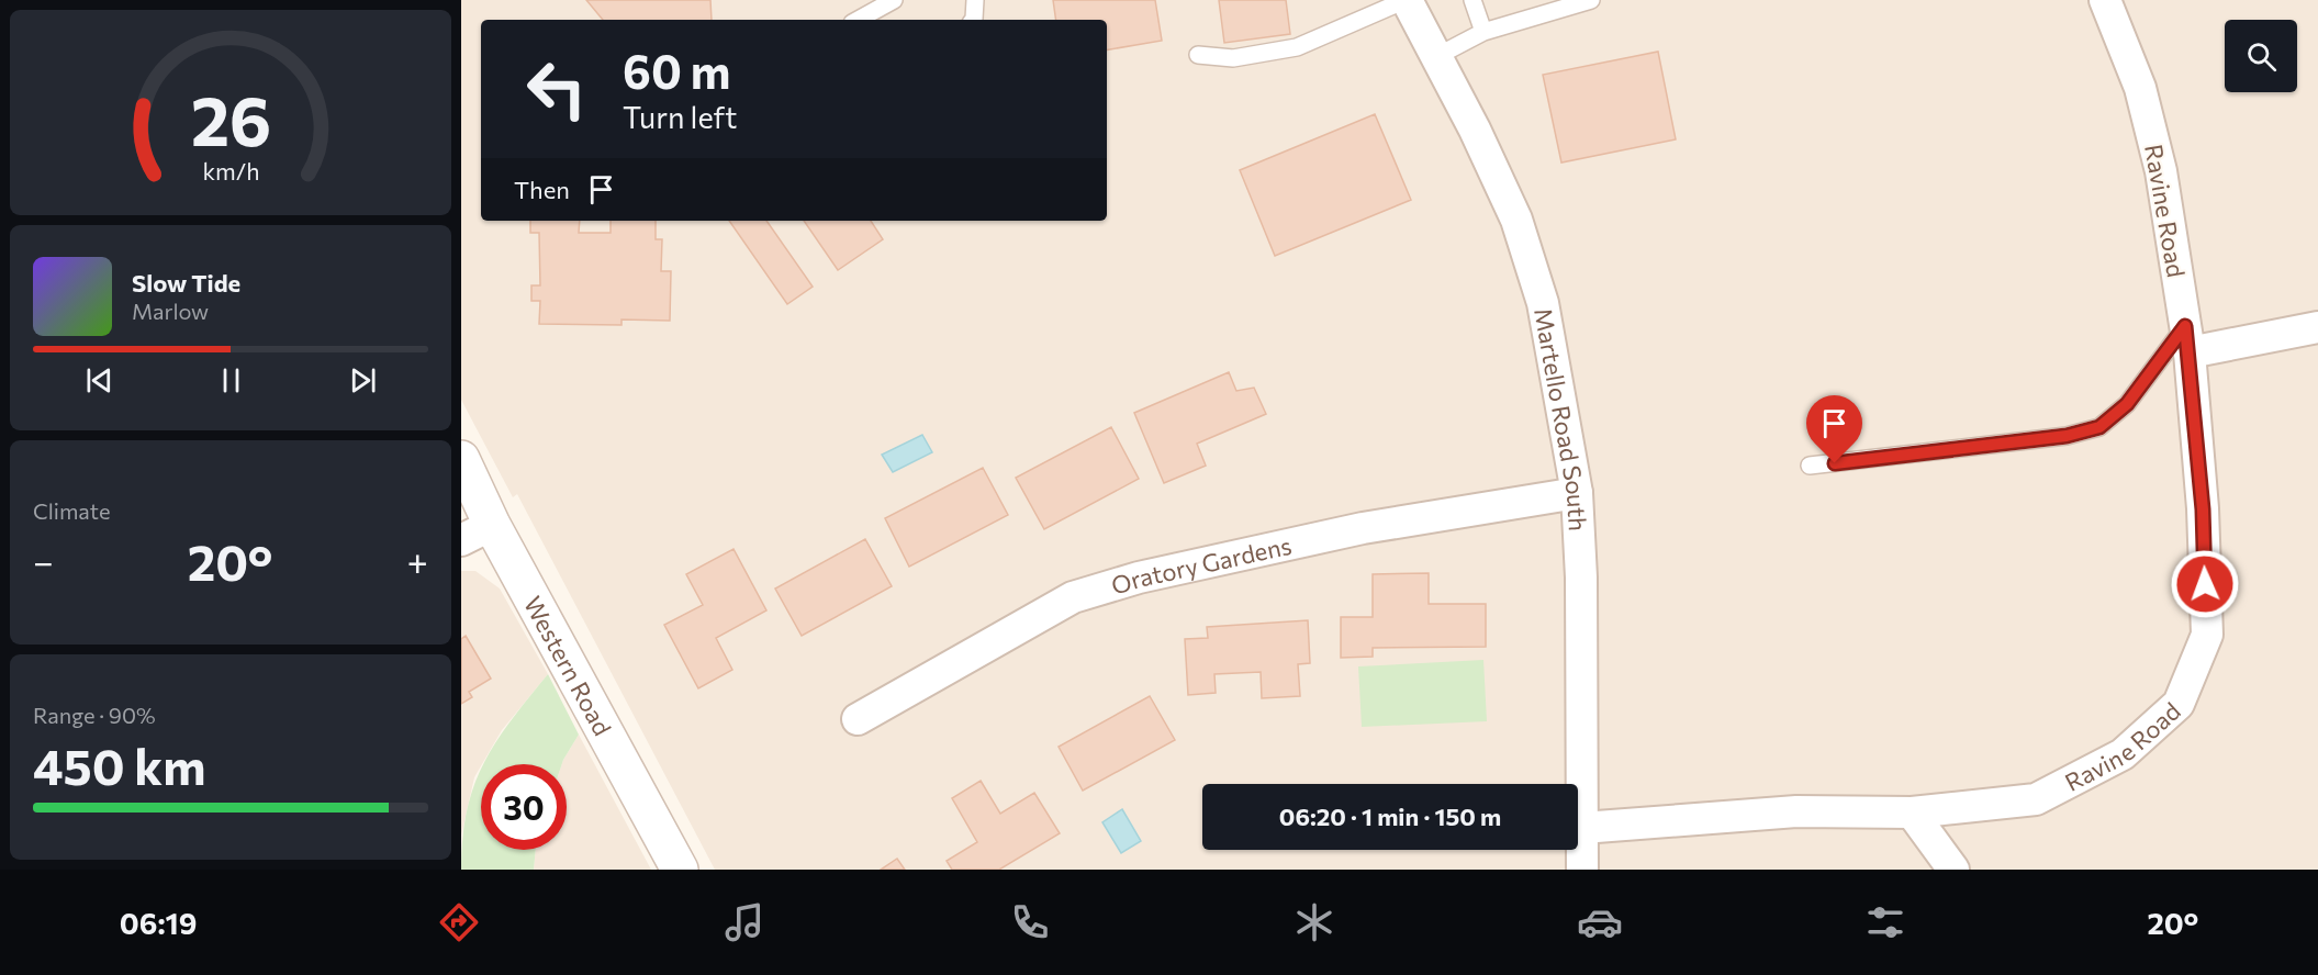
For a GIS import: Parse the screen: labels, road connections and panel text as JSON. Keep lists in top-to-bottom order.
{
  "streets": {
    "street": [
      "Ravine Road",
      "Martello Road South",
      "Oratory Gardens",
      "Western Road"
    ]
  },
  "crossings": [
    ["Ravine Road", "Martello Road South"],
    ["Martello Road South", "Oratory Gardens"]
  ],
  "page": {
    "turn": ["60 m", "Turn left"],
    "then": "Then",
    "song": ["Slow Tide", "Marlow"],
    "tile": [
      "Climate",
      ["Range · 90%", "450 km"]
    ],
    "heat": ["−", "20°", "+"],
    "limit": "30",
    "trip": "06:20 · 1 min · 150 m",
    "tabs": ["06:19", "20°"],
    "gauge": ["26", "km/h"]
  }
}
